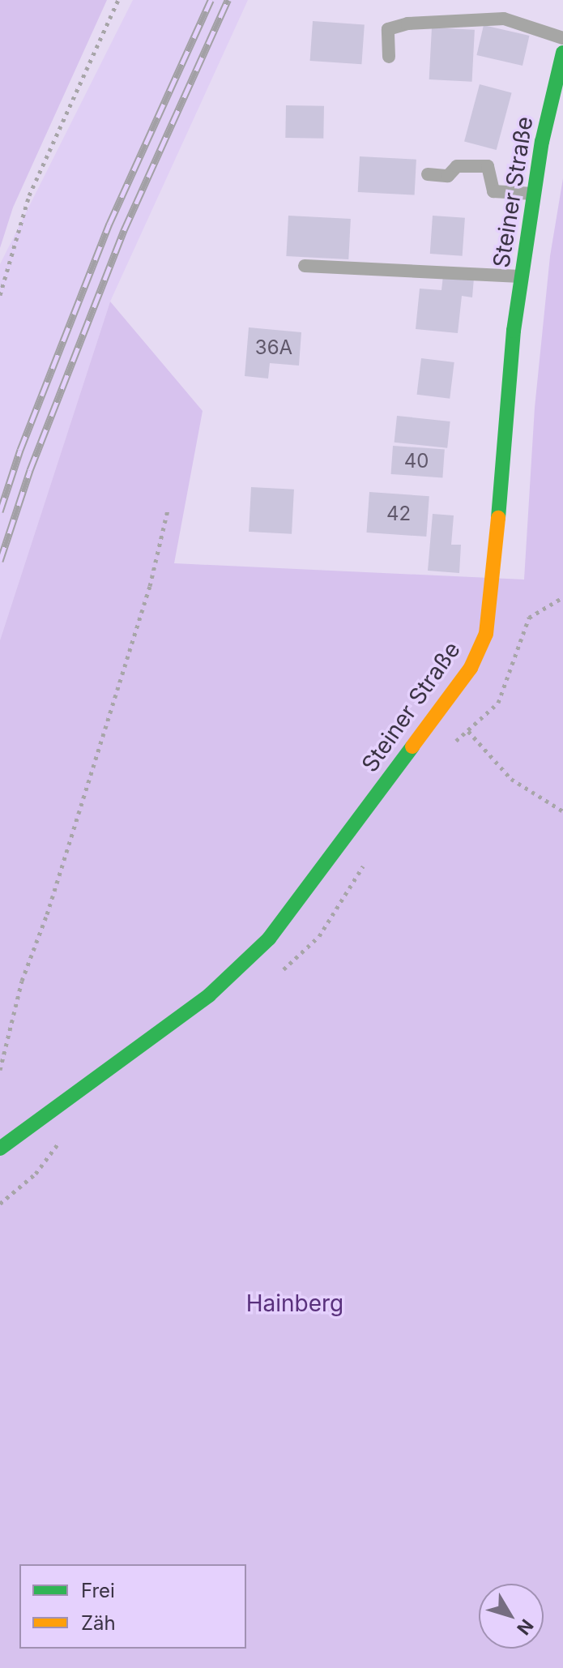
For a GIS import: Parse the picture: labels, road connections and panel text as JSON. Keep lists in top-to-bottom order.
{
  "streets": {
    "street": ["Steiner Straße"]
  },
  "parks": ["Hainberg"],
  "house_numbers": ["36A", "40", "42"],
  "legend": ["Frei", "Zäh"],
  "north": "bottom right"
}
